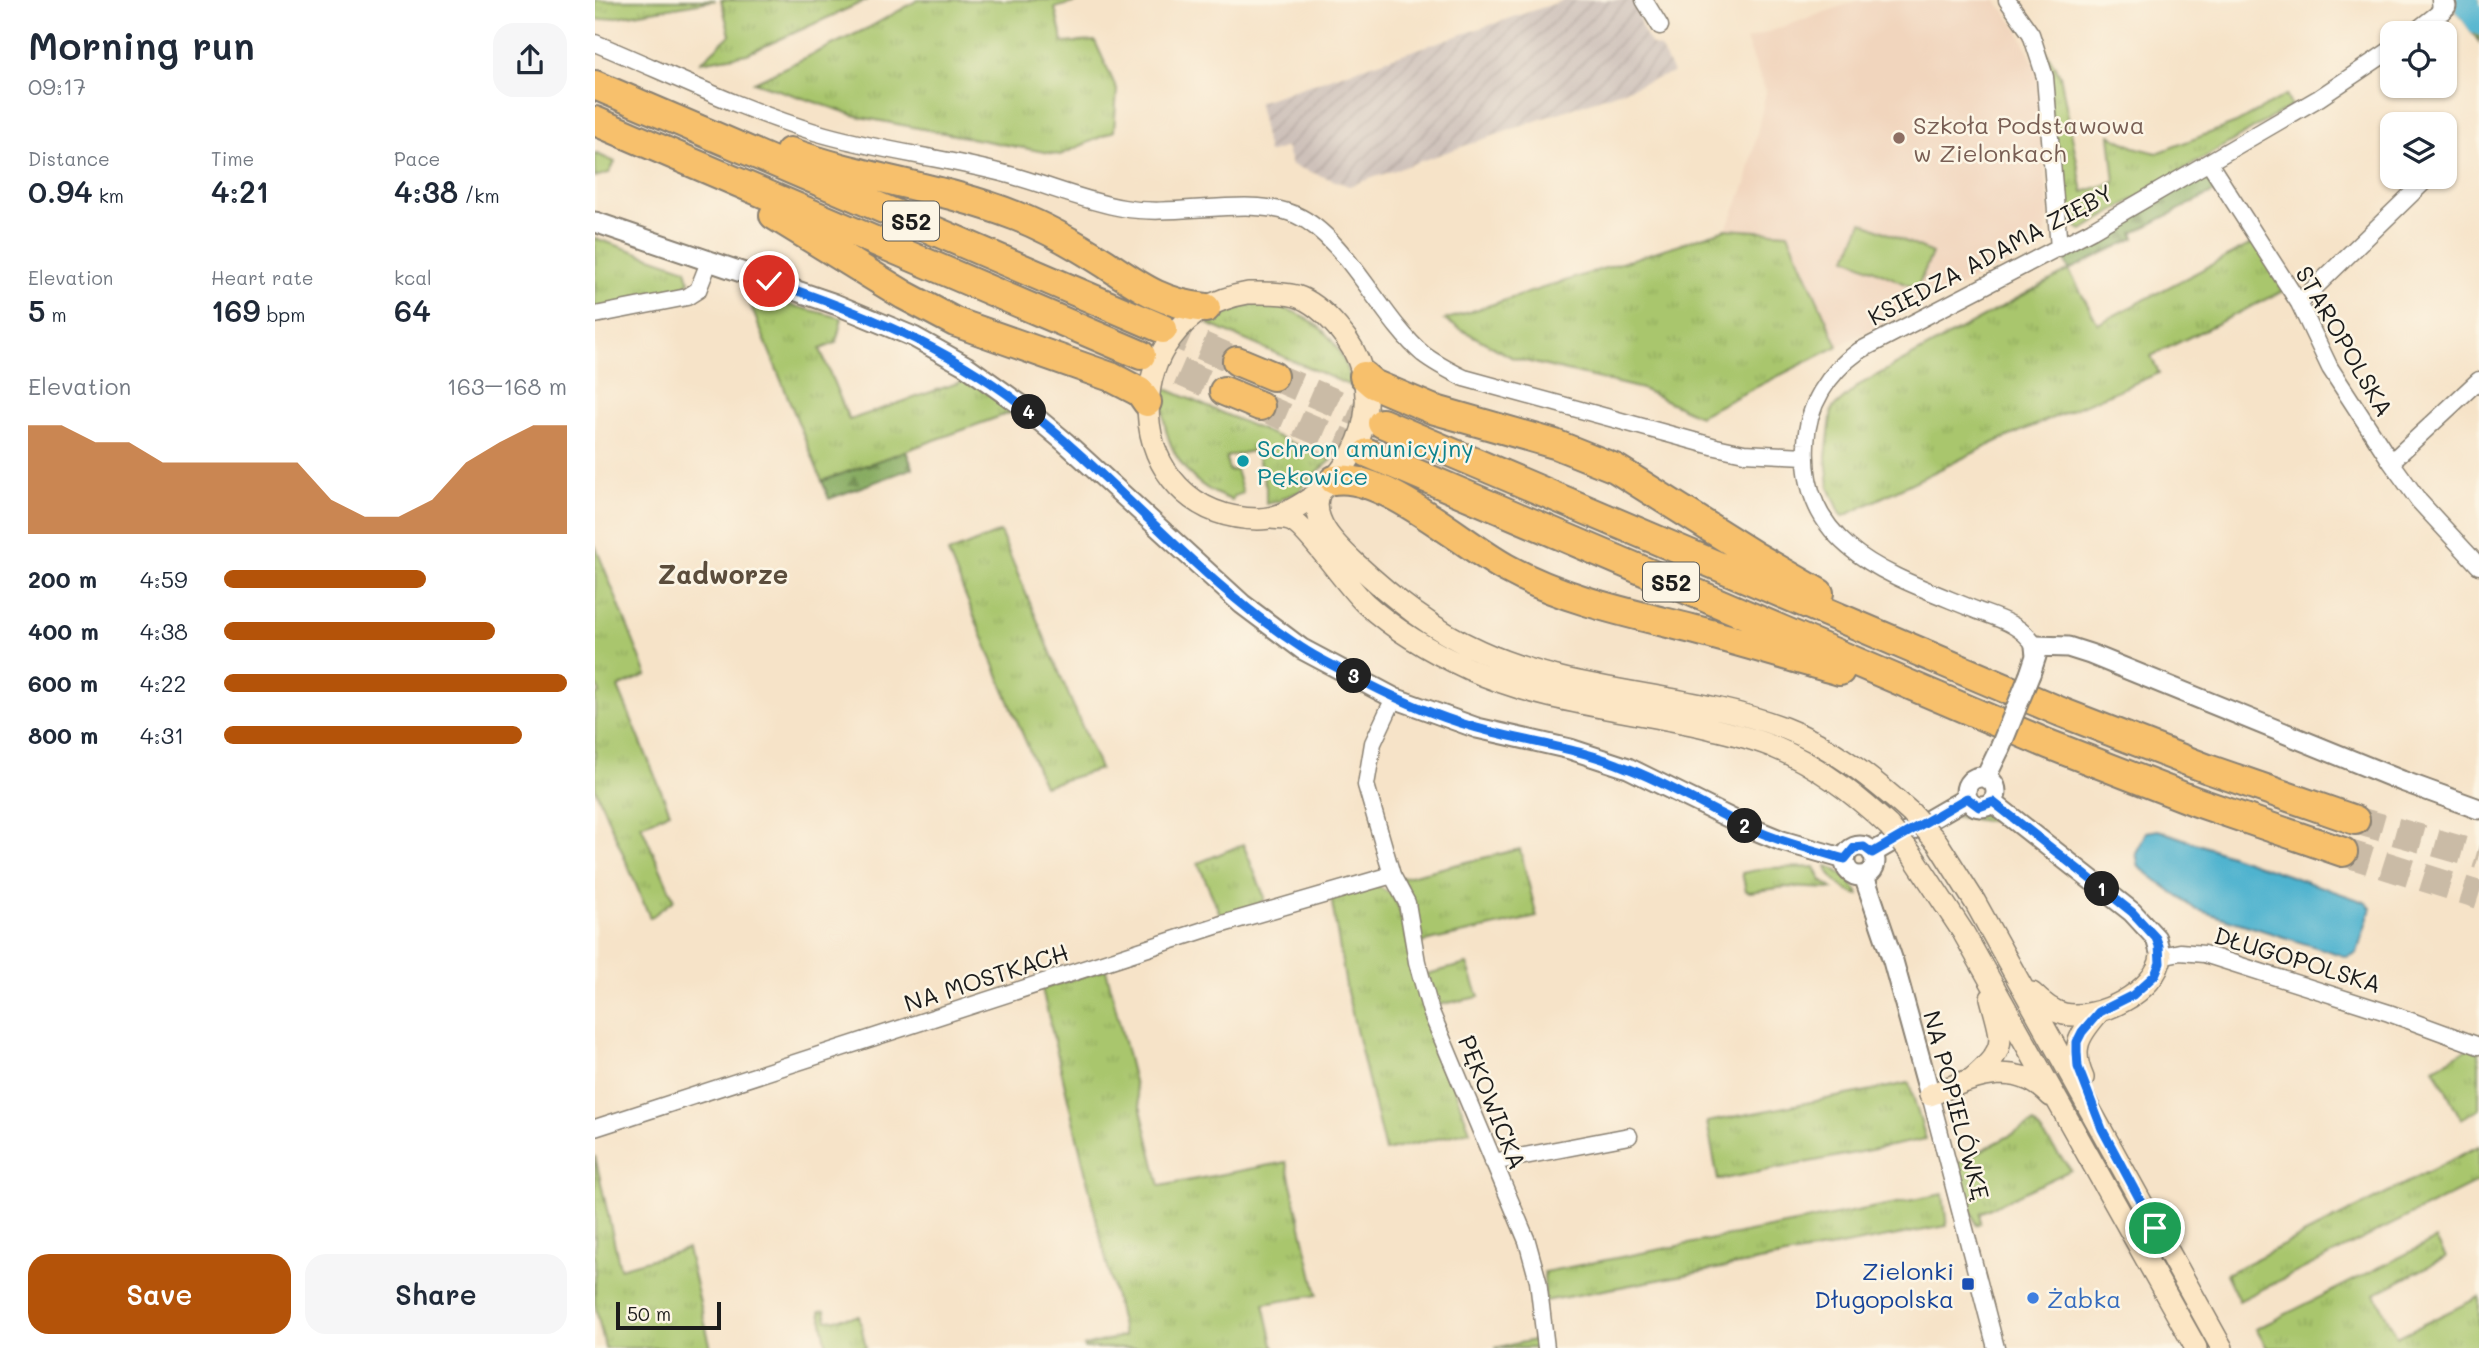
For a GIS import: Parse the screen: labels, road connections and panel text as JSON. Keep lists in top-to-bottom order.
{
  "streets": {
    "highway": ["S52"],
    "street": [
      "KSIĘDZA ADAMA ZIĘBY",
      "STAROPOLSKA",
      "DŁUGOPOLSKA",
      "NA MOSTKACH",
      "PĘKOWICKA",
      "NA POPIELÓWKĘ"
    ]
  },
  "crossings": [
    ["KSIĘDZA ADAMA ZIĘBY", "STAROPOLSKA"],
    ["NA MOSTKACH", "PĘKOWICKA"]
  ],
  "districts": ["Zadworze"],
  "places": {
    "other": ["Szkoła Podstawowa w Zielonkach", "Schron amunicyjny Pękowice", "Żabka"],
    "transit": ["Zielonki Długopolska"]
  },
  "scale_bar": "50 m",
  "page": {
    "heading": ["Morning run", "09:17"],
    "stats": [
      ["Distance", "0.94 km"],
      ["Time", "4:21"],
      ["Pace", "4:38 /km"],
      ["Elevation", "5 m"],
      ["Heart rate", "169 bpm"],
      ["kcal", "64"]
    ],
    "chart": ["Elevation", "163–168 m"],
    "pins": [
      "4",
      "3",
      "2",
      "1"
    ],
    "list": [
      {
        "name": "200 m",
        "note": "4:59"
      },
      {
        "name": "400 m",
        "note": "4:38"
      },
      {
        "name": "600 m",
        "note": "4:22"
      },
      {
        "name": "800 m",
        "note": "4:31"
      }
    ],
    "buttons": ["Save", "Share"],
    "scale": "50 m"
  }
}
